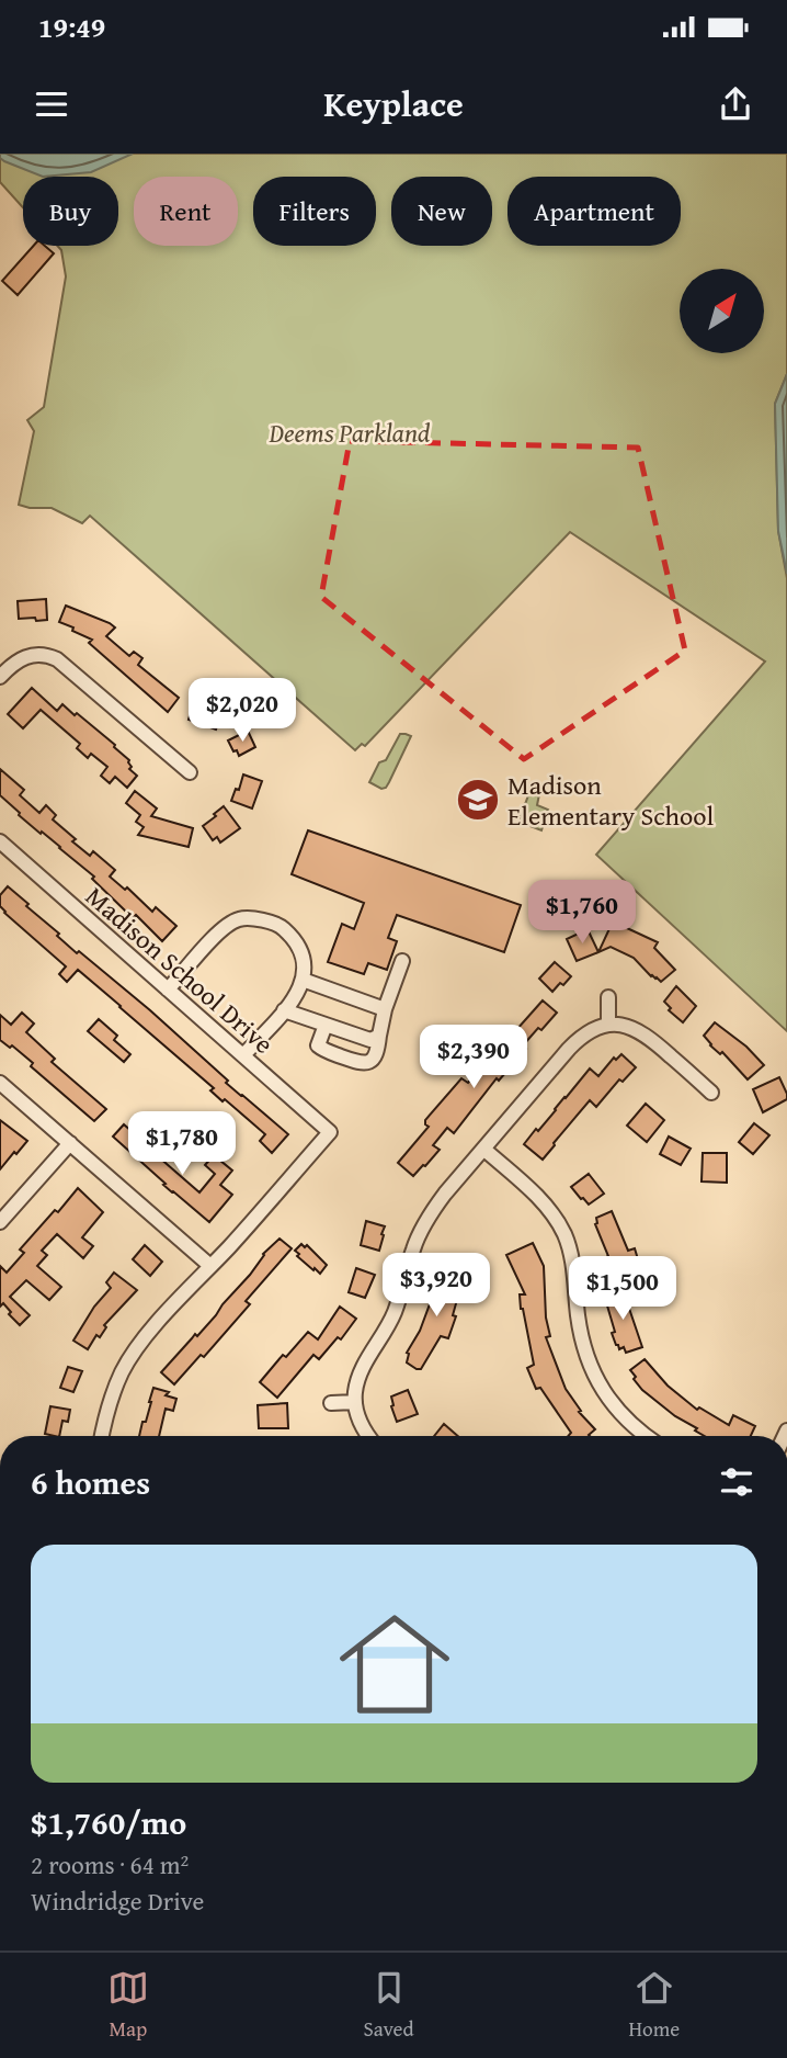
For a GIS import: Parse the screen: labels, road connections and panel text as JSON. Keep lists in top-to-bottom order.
{
  "streets": {
    "street": ["Madison School Drive"]
  },
  "parks": ["Deems Parkland"],
  "places": {
    "school or university": ["Madison Elementary School"]
  },
  "north": "top right",
  "page": {
    "status": "19:49",
    "header": "Keyplace",
    "chip": [
      "Buy",
      "Rent",
      "Filters",
      "New",
      "Apartment"
    ],
    "price": [
      "$2,020",
      "$1,760",
      "$2,390",
      "$1,780",
      "$3,920",
      "$1,500"
    ],
    "heading": "6 homes",
    "list": [
      {
        "name": "$1,760/mo",
        "note": "2 rooms · 64 m² · Windridge Drive"
      }
    ],
    "tabs": ["Map", "Saved", "Home"]
  }
}
